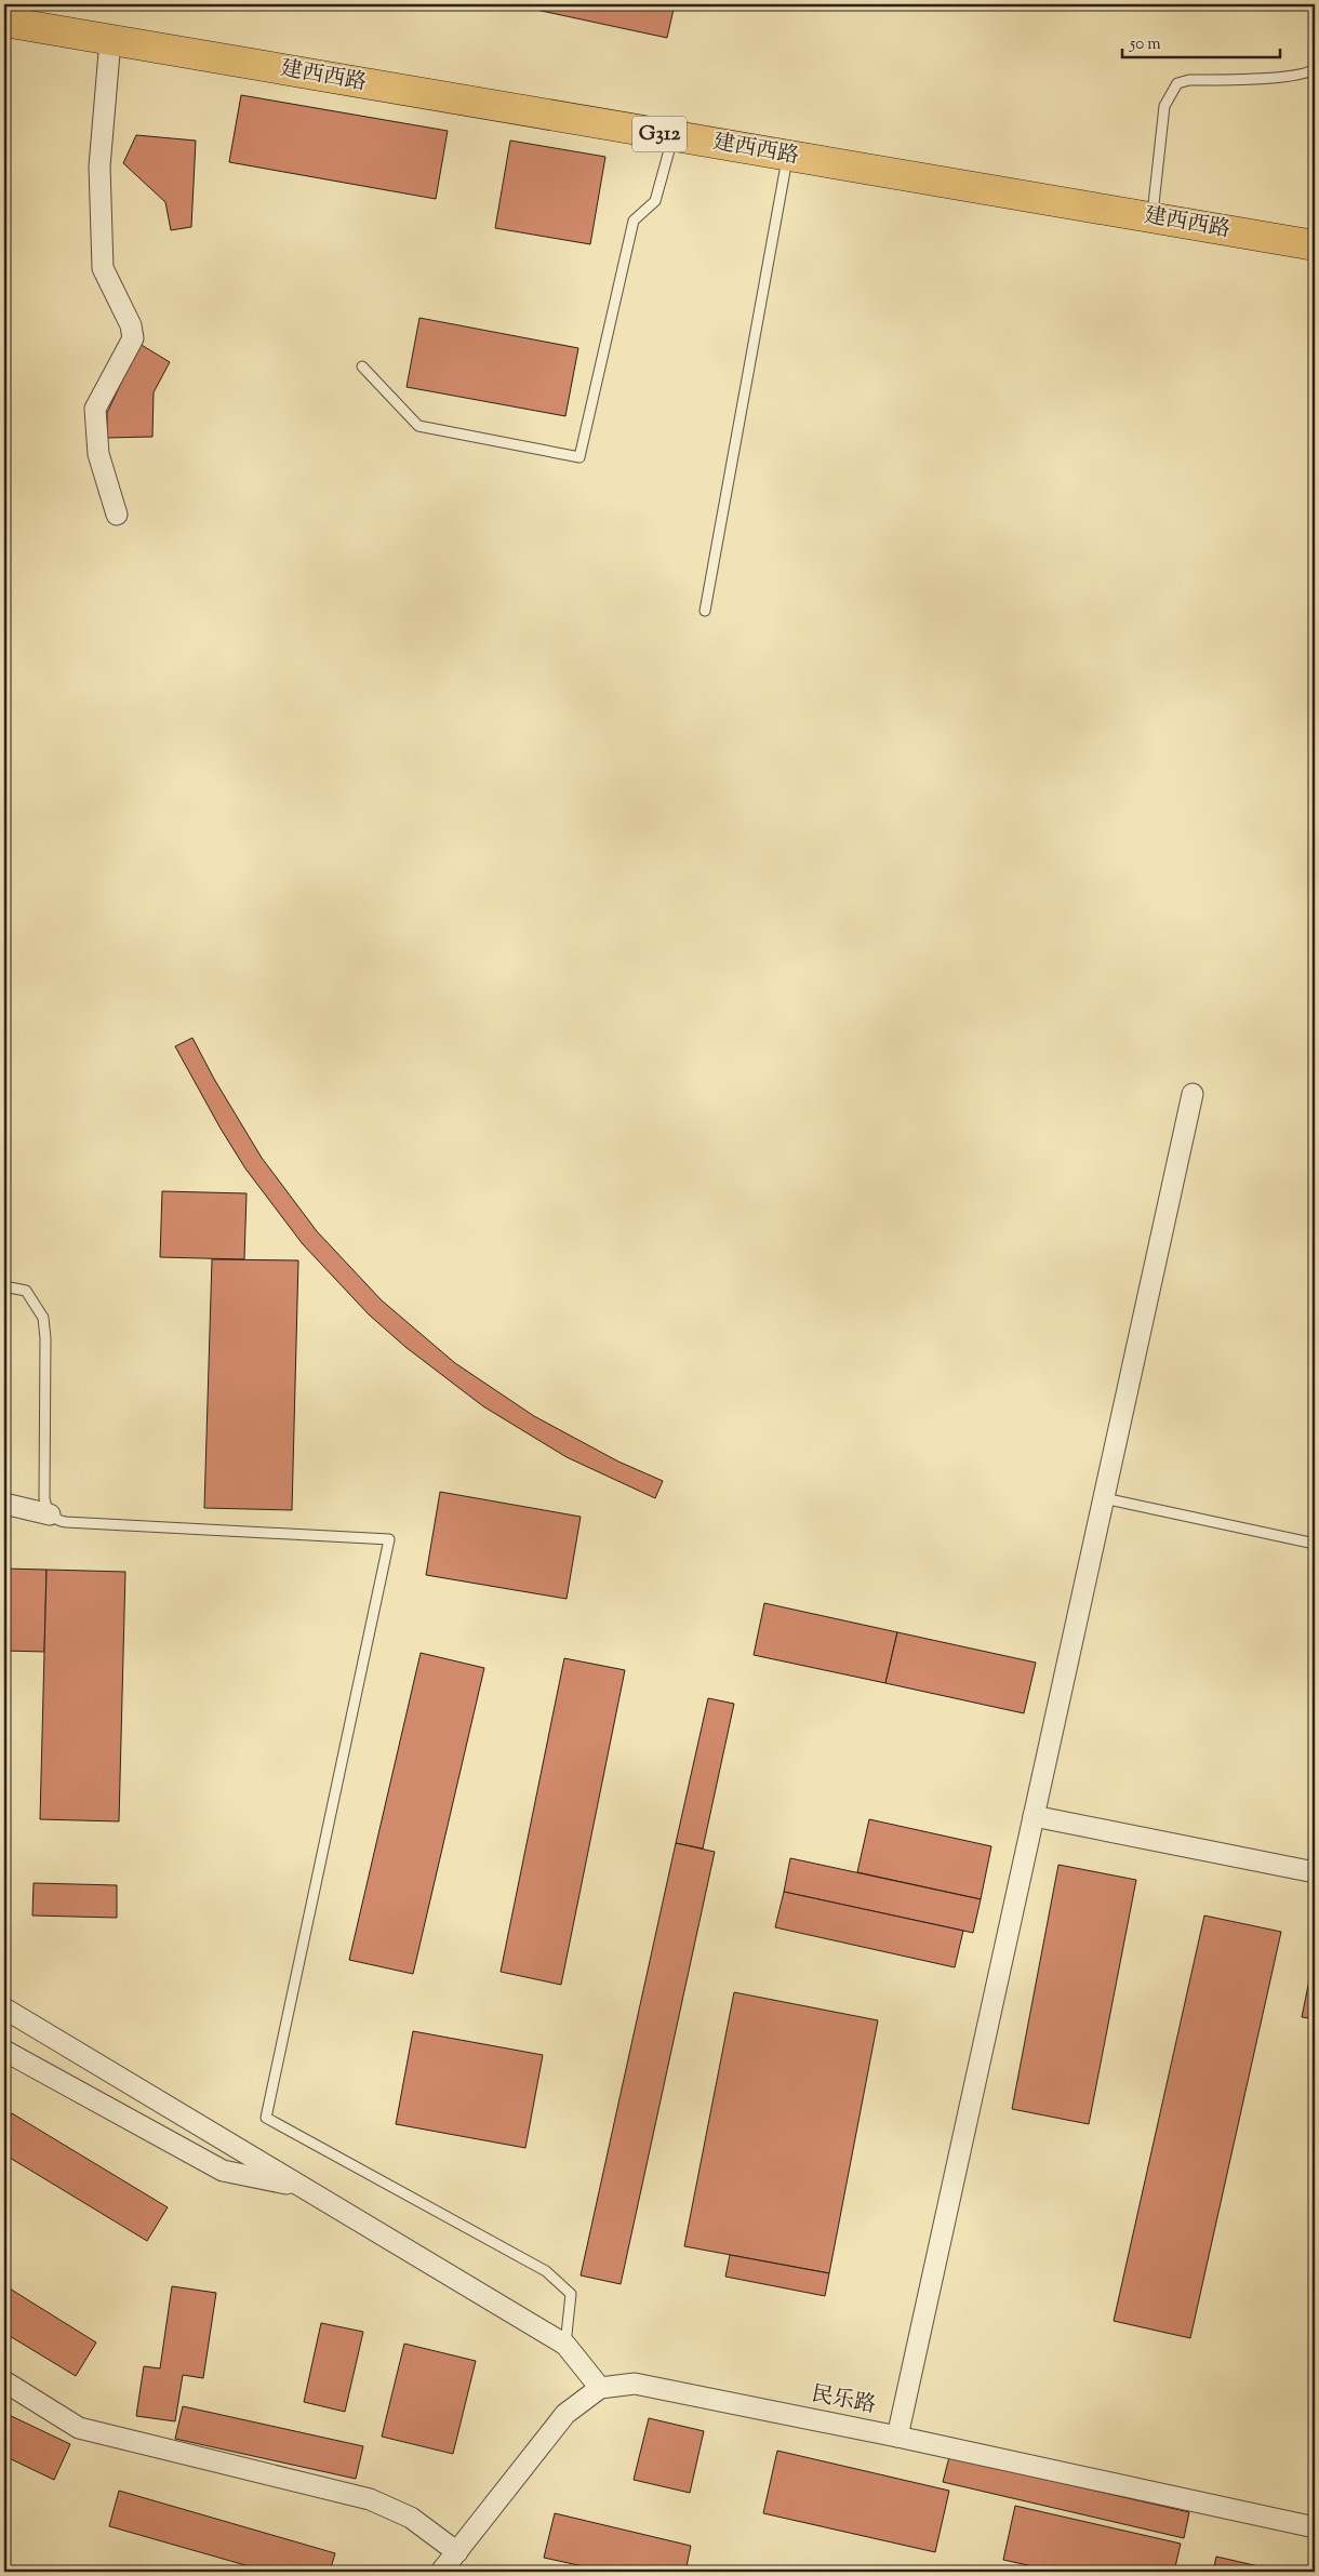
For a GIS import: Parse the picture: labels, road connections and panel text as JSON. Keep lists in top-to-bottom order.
{
  "streets": {
    "highway": ["建西西路", "G312"],
    "street": ["民乐路"]
  },
  "scale_bar": "50 m"
}
